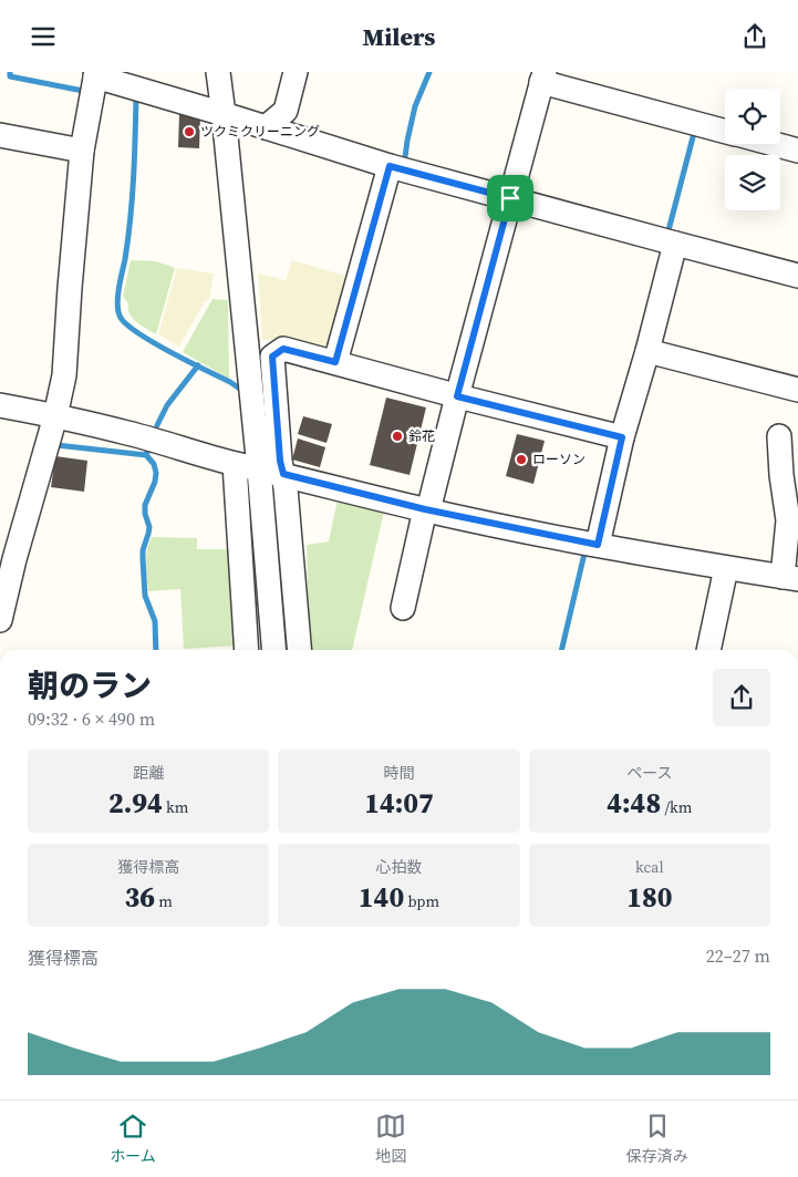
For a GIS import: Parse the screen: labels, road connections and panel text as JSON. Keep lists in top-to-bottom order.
{
  "places": ["ツクミクリーニング", "鈴花", "ローソン"],
  "page": {
    "header": "Milers",
    "heading": ["朝のラン", "09:32 · 6 × 490 m"],
    "stats": [
      ["距離", "2.94 km"],
      ["時間", "14:07"],
      ["ペース", "4:48 /km"],
      ["獲得標高", "36 m"],
      ["心拍数", "140 bpm"],
      ["kcal", "180"]
    ],
    "chart": ["獲得標高", "22–27 m"],
    "tabs": ["ホーム", "地図", "保存済み"]
  }
}
